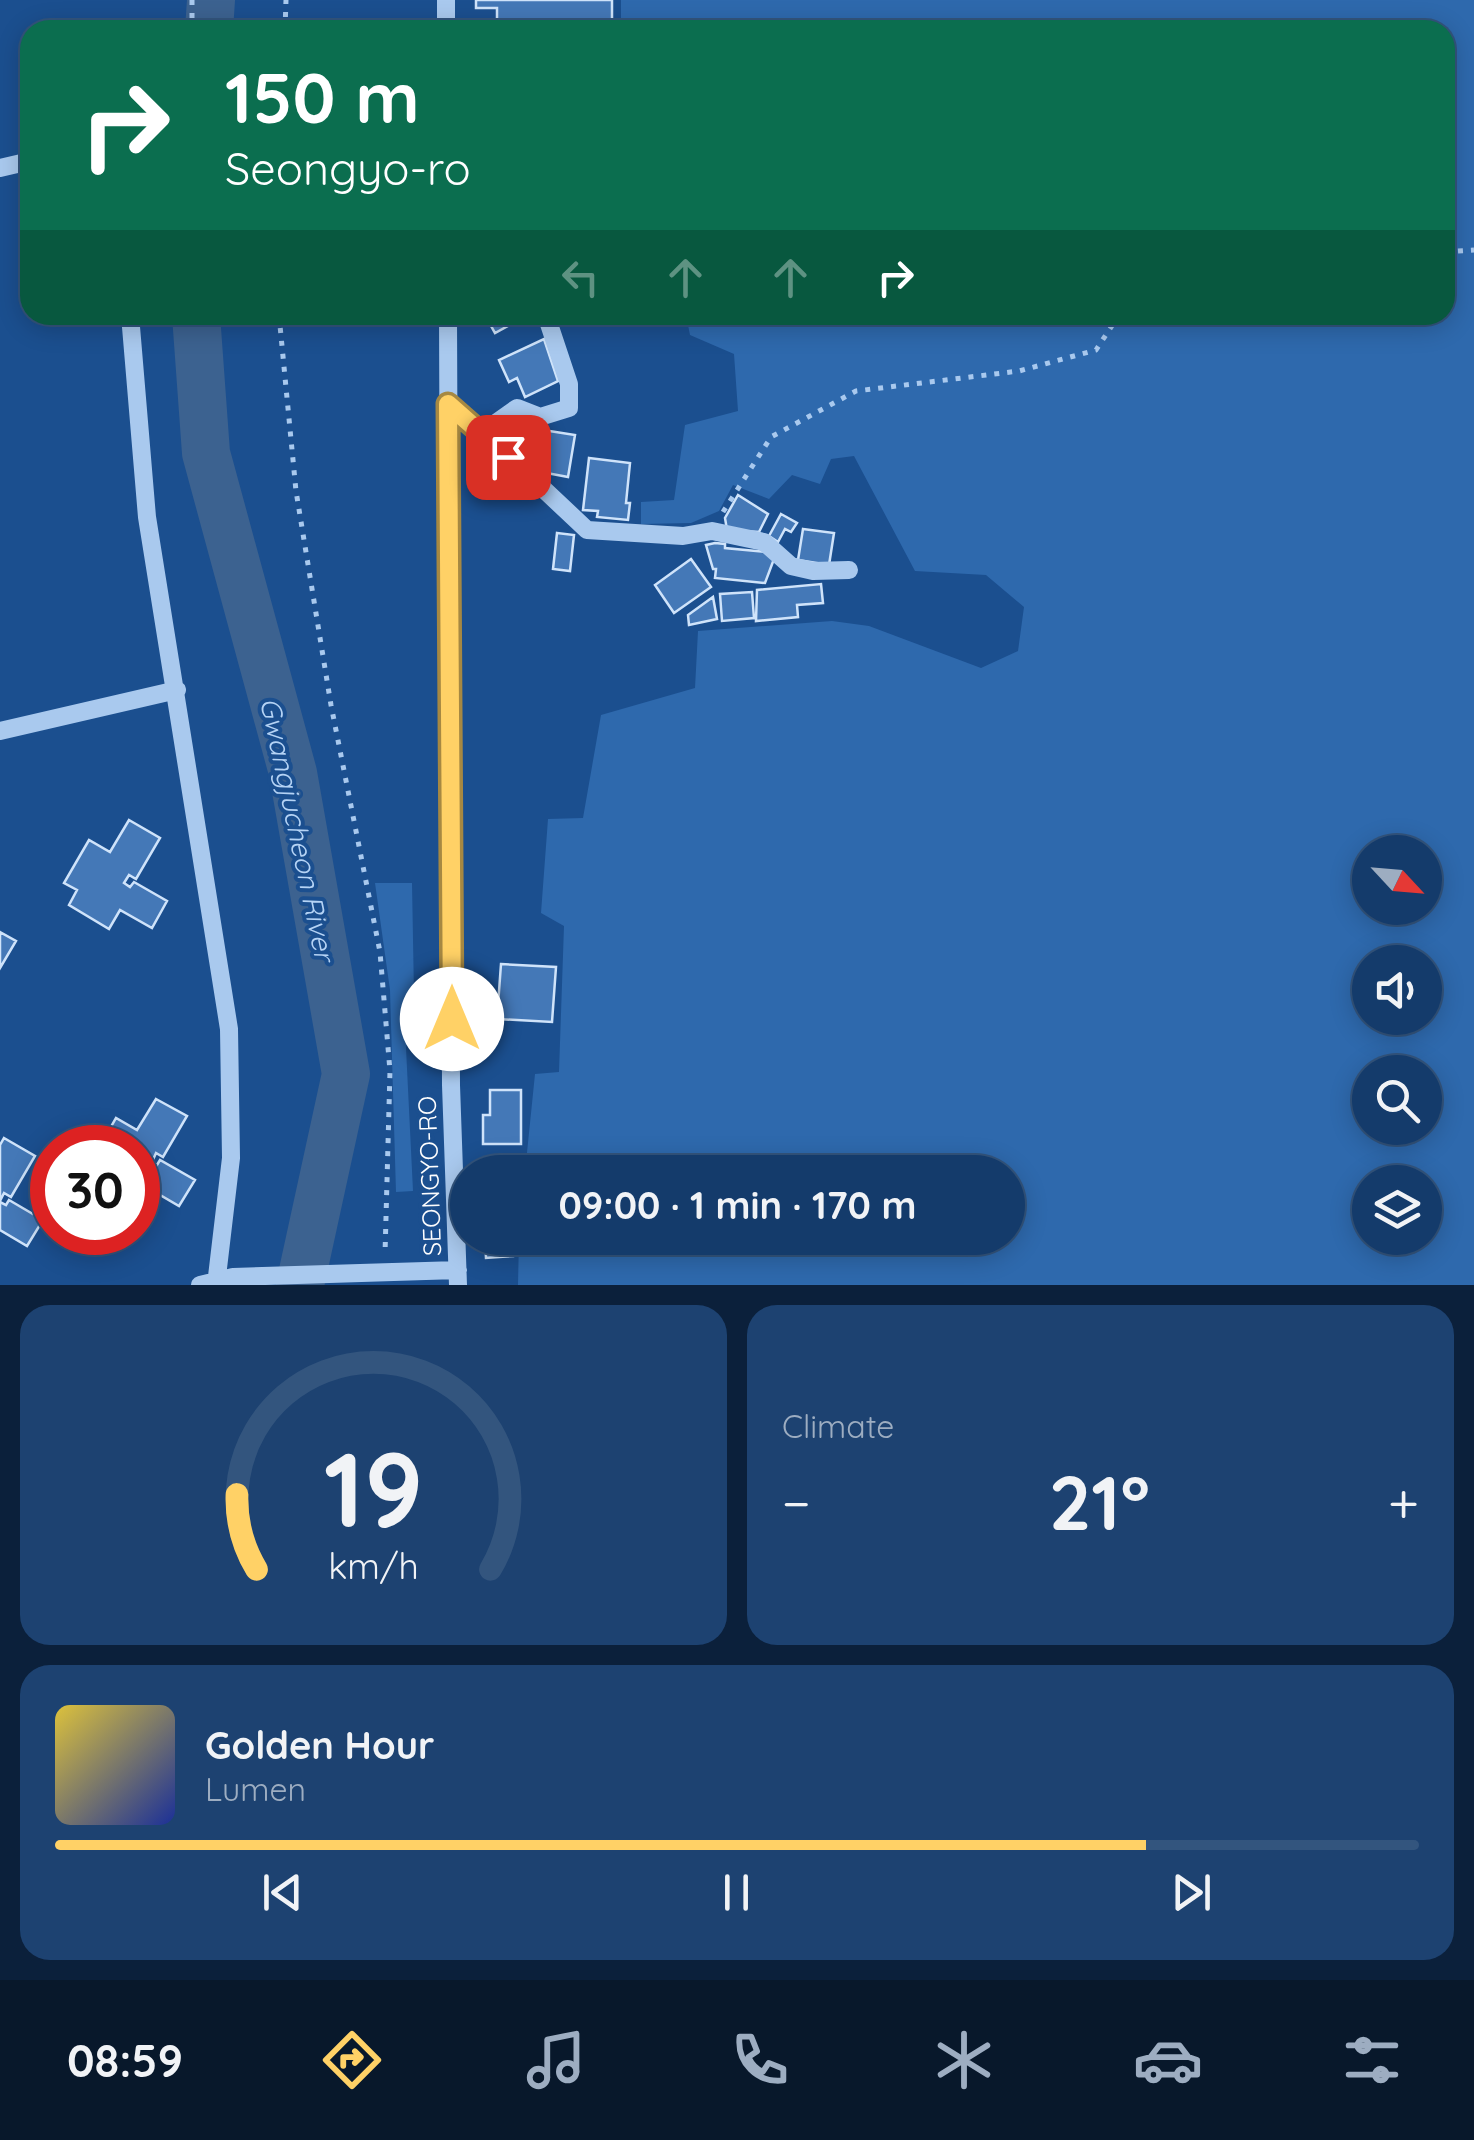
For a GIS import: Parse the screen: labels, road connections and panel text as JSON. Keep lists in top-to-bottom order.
{
  "streets": {
    "street": ["SEONGYO-RO"]
  },
  "water": ["Gwangjucheon River"],
  "north": "bottom right",
  "page": {
    "turn": ["150 m", "Seongyo-ro"],
    "limit": "30",
    "trip": "09:00 · 1 min · 170 m",
    "tile": "Climate",
    "heat": ["−", "21°", "+"],
    "song": ["Golden Hour", "Lumen"],
    "tabs": "08:59",
    "gauge": ["19", "km/h"]
  }
}
